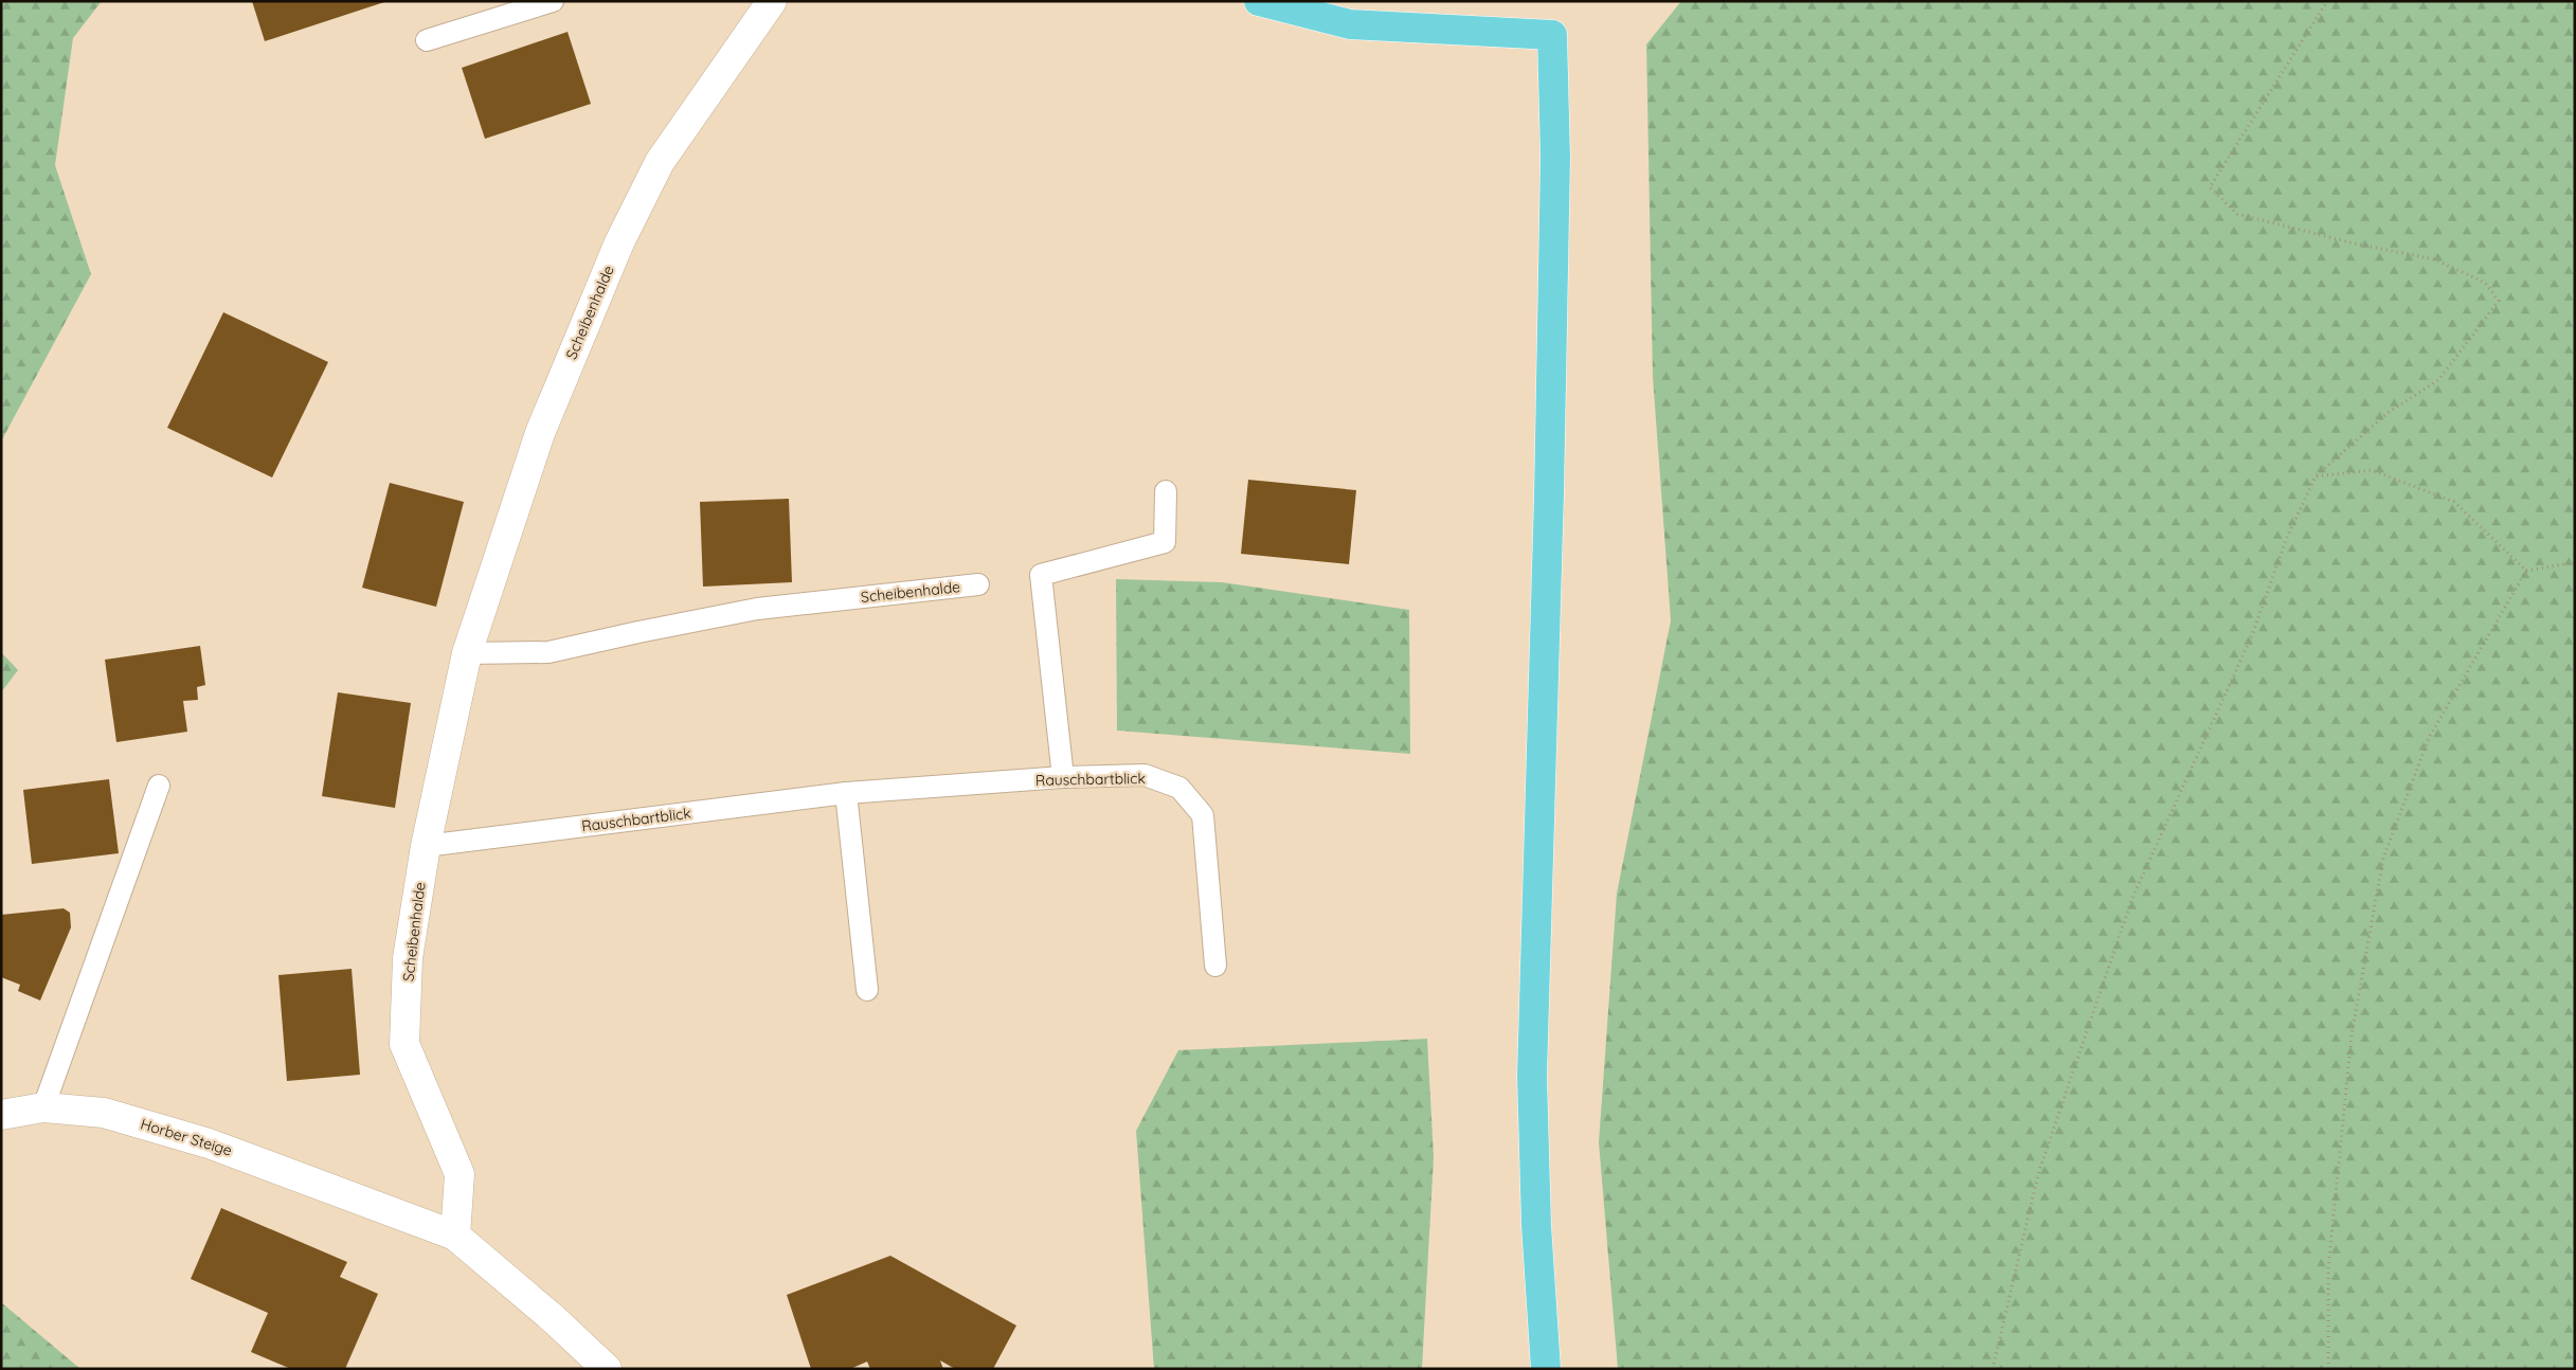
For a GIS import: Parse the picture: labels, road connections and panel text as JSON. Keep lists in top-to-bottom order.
{
  "streets": {
    "street": ["Scheibenhalde", "Horber Steige"],
    "lane": ["Rauschbartblick"]
  },
  "crossings": [
    ["Scheibenhalde", "Rauschbartblick"],
    ["Scheibenhalde", "Horber Steige"]
  ]
}
